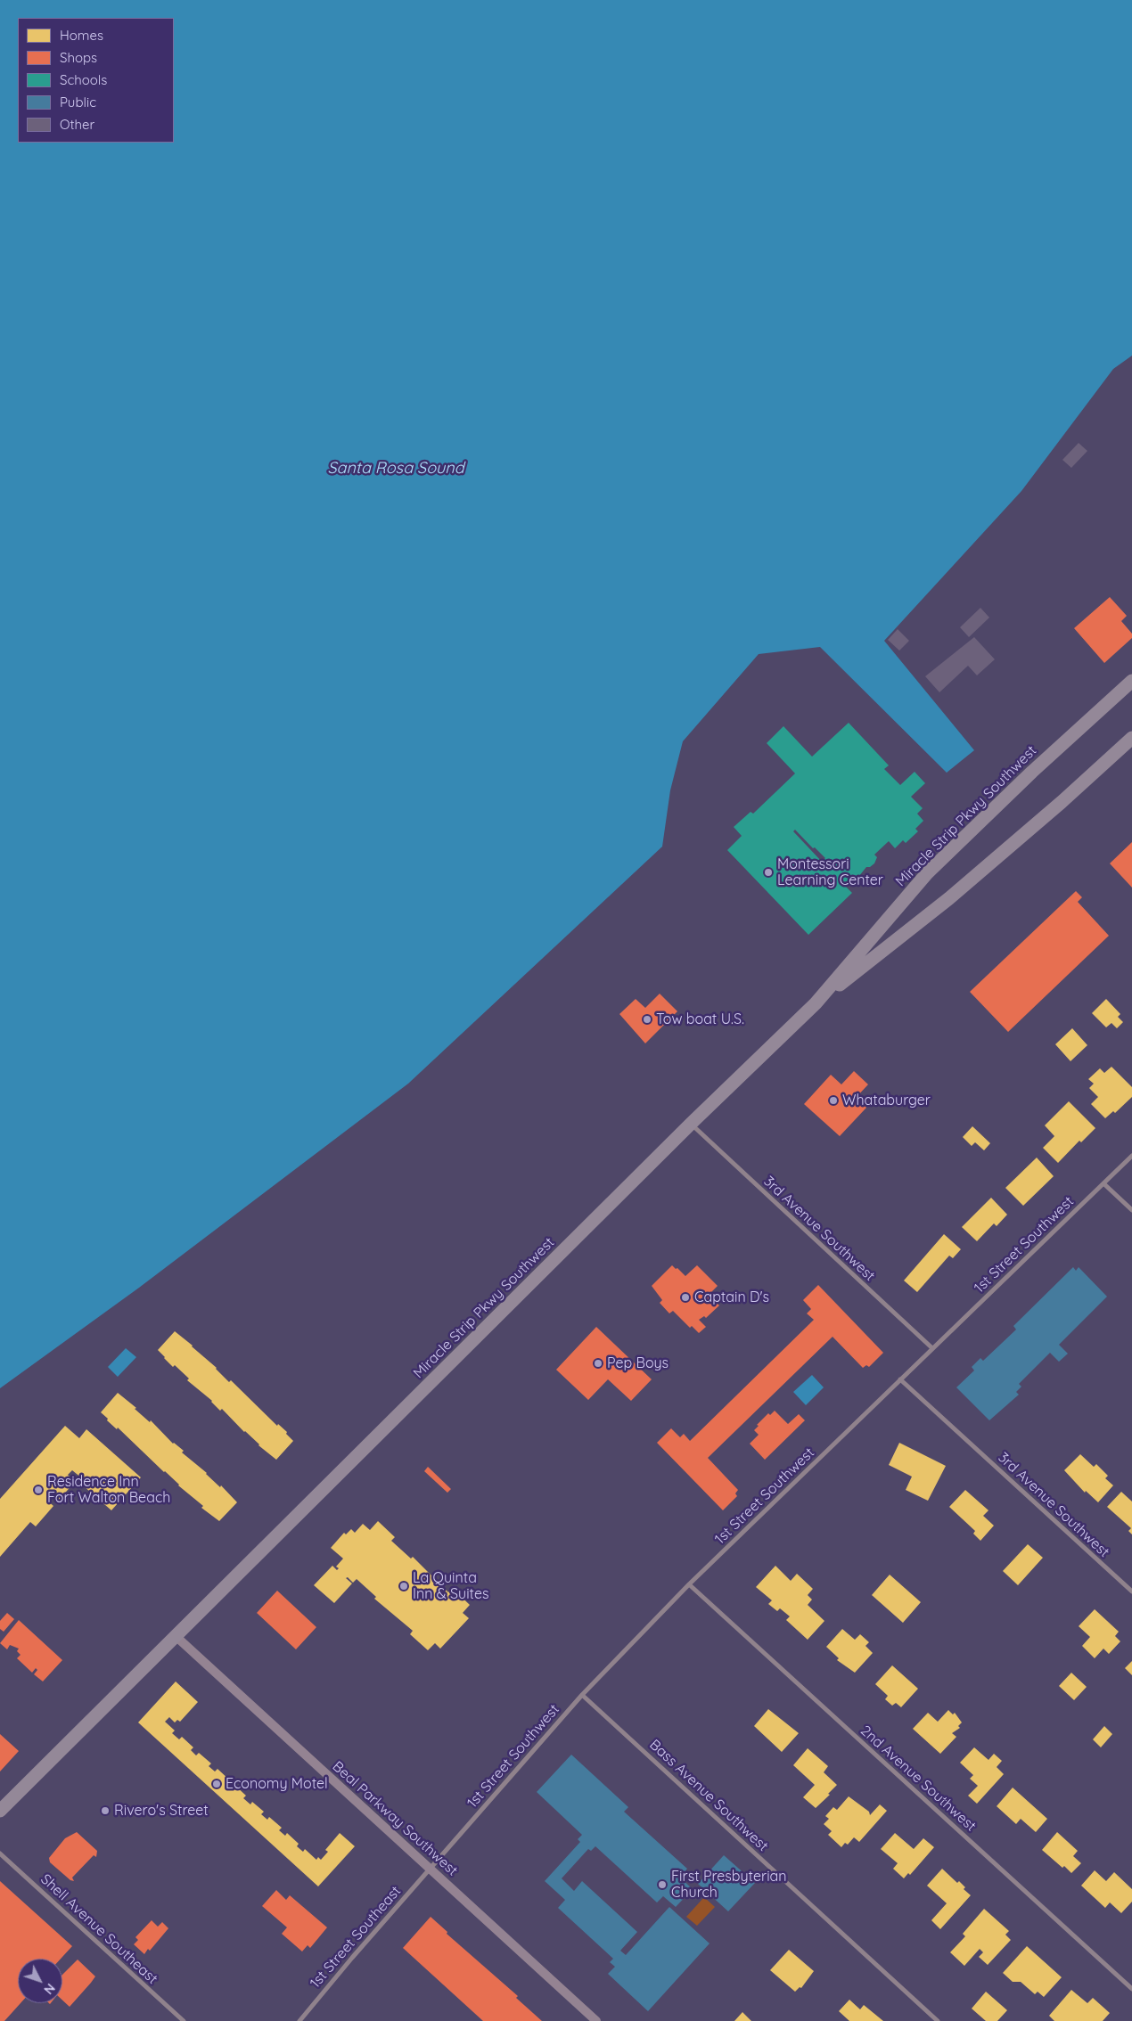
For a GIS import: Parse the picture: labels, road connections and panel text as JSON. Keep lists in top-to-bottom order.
{
  "streets": {
    "highway": ["Miracle Strip Pkwy Southwest"],
    "main road": ["Beal Parkway Southwest"],
    "street": [
      "3rd Avenue Southwest",
      "1st Street Southwest",
      "2nd Avenue Southwest",
      "Bass Avenue Southwest",
      "Shell Avenue Southeast",
      "1st Street Southeast"
    ]
  },
  "crossings": [
    ["Miracle Strip Pkwy Southwest", "3rd Avenue Southwest"],
    ["Miracle Strip Pkwy Southwest", "Beal Parkway Southwest"],
    ["3rd Avenue Southwest", "1st Street Southwest"],
    ["1st Street Southwest", "2nd Avenue Southwest"],
    ["1st Street Southwest", "Bass Avenue Southwest"],
    ["1st Street Southwest", "Beal Parkway Southwest"],
    ["1st Street Southwest", "1st Street Southeast"],
    ["Beal Parkway Southwest", "1st Street Southeast"]
  ],
  "water": ["Santa Rosa Sound"],
  "places": [
    "Montessori Learning Center",
    "Tow boat U.S.",
    "Whataburger",
    "Captain D's",
    "Pep Boys",
    "Residence Inn Fort Walton Beach",
    "La Quinta Inn & Suites",
    "Economy Motel",
    "Rivero's Street",
    "First Presbyterian Church"
  ],
  "legend": [
    "Homes",
    "Shops",
    "Schools",
    "Public",
    "Other"
  ],
  "north": "bottom right"
}
